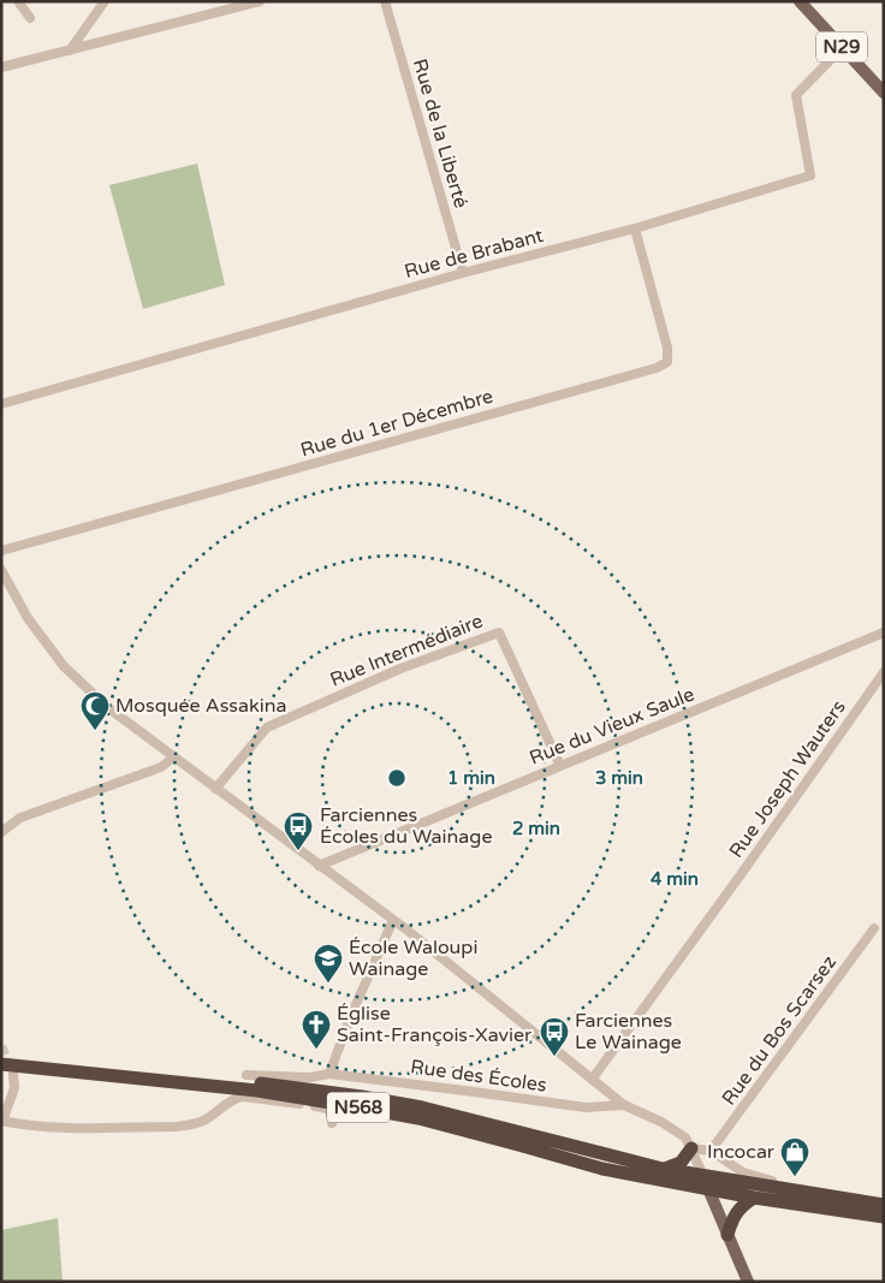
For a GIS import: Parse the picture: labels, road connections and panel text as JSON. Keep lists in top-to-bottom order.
{
  "streets": {
    "highway": ["N568"],
    "main road": ["N29"],
    "street": [
      "Rue de la Liberté",
      "Rue de Brabant",
      "Rue du 1er Décembre",
      "Rue Intermédiaire",
      "Rue du Vieux Saule",
      "Rue Joseph Wauters",
      "Rue du Bos Scarsez",
      "Rue des Écoles"
    ]
  },
  "crossings": [
    ["N29", "Rue de Brabant"],
    ["Rue de la Liberté", "Rue de Brabant"],
    ["Rue de Brabant", "Rue du 1er Décembre"],
    ["Rue Intermédiaire", "Rue du Vieux Saule"]
  ],
  "places": {
    "mosque": ["Mosquée Assakina"],
    "bus stop": ["Farciennes Écoles du Wainage", "Farciennes Le Wainage"],
    "school or university": ["École Waloupi Wainage"],
    "church": ["Église Saint-François-Xavier"],
    "shop": ["Incocar"]
  },
  "rings": [
    "1 min",
    "3 min",
    "2 min",
    "4 min"
  ]
}
